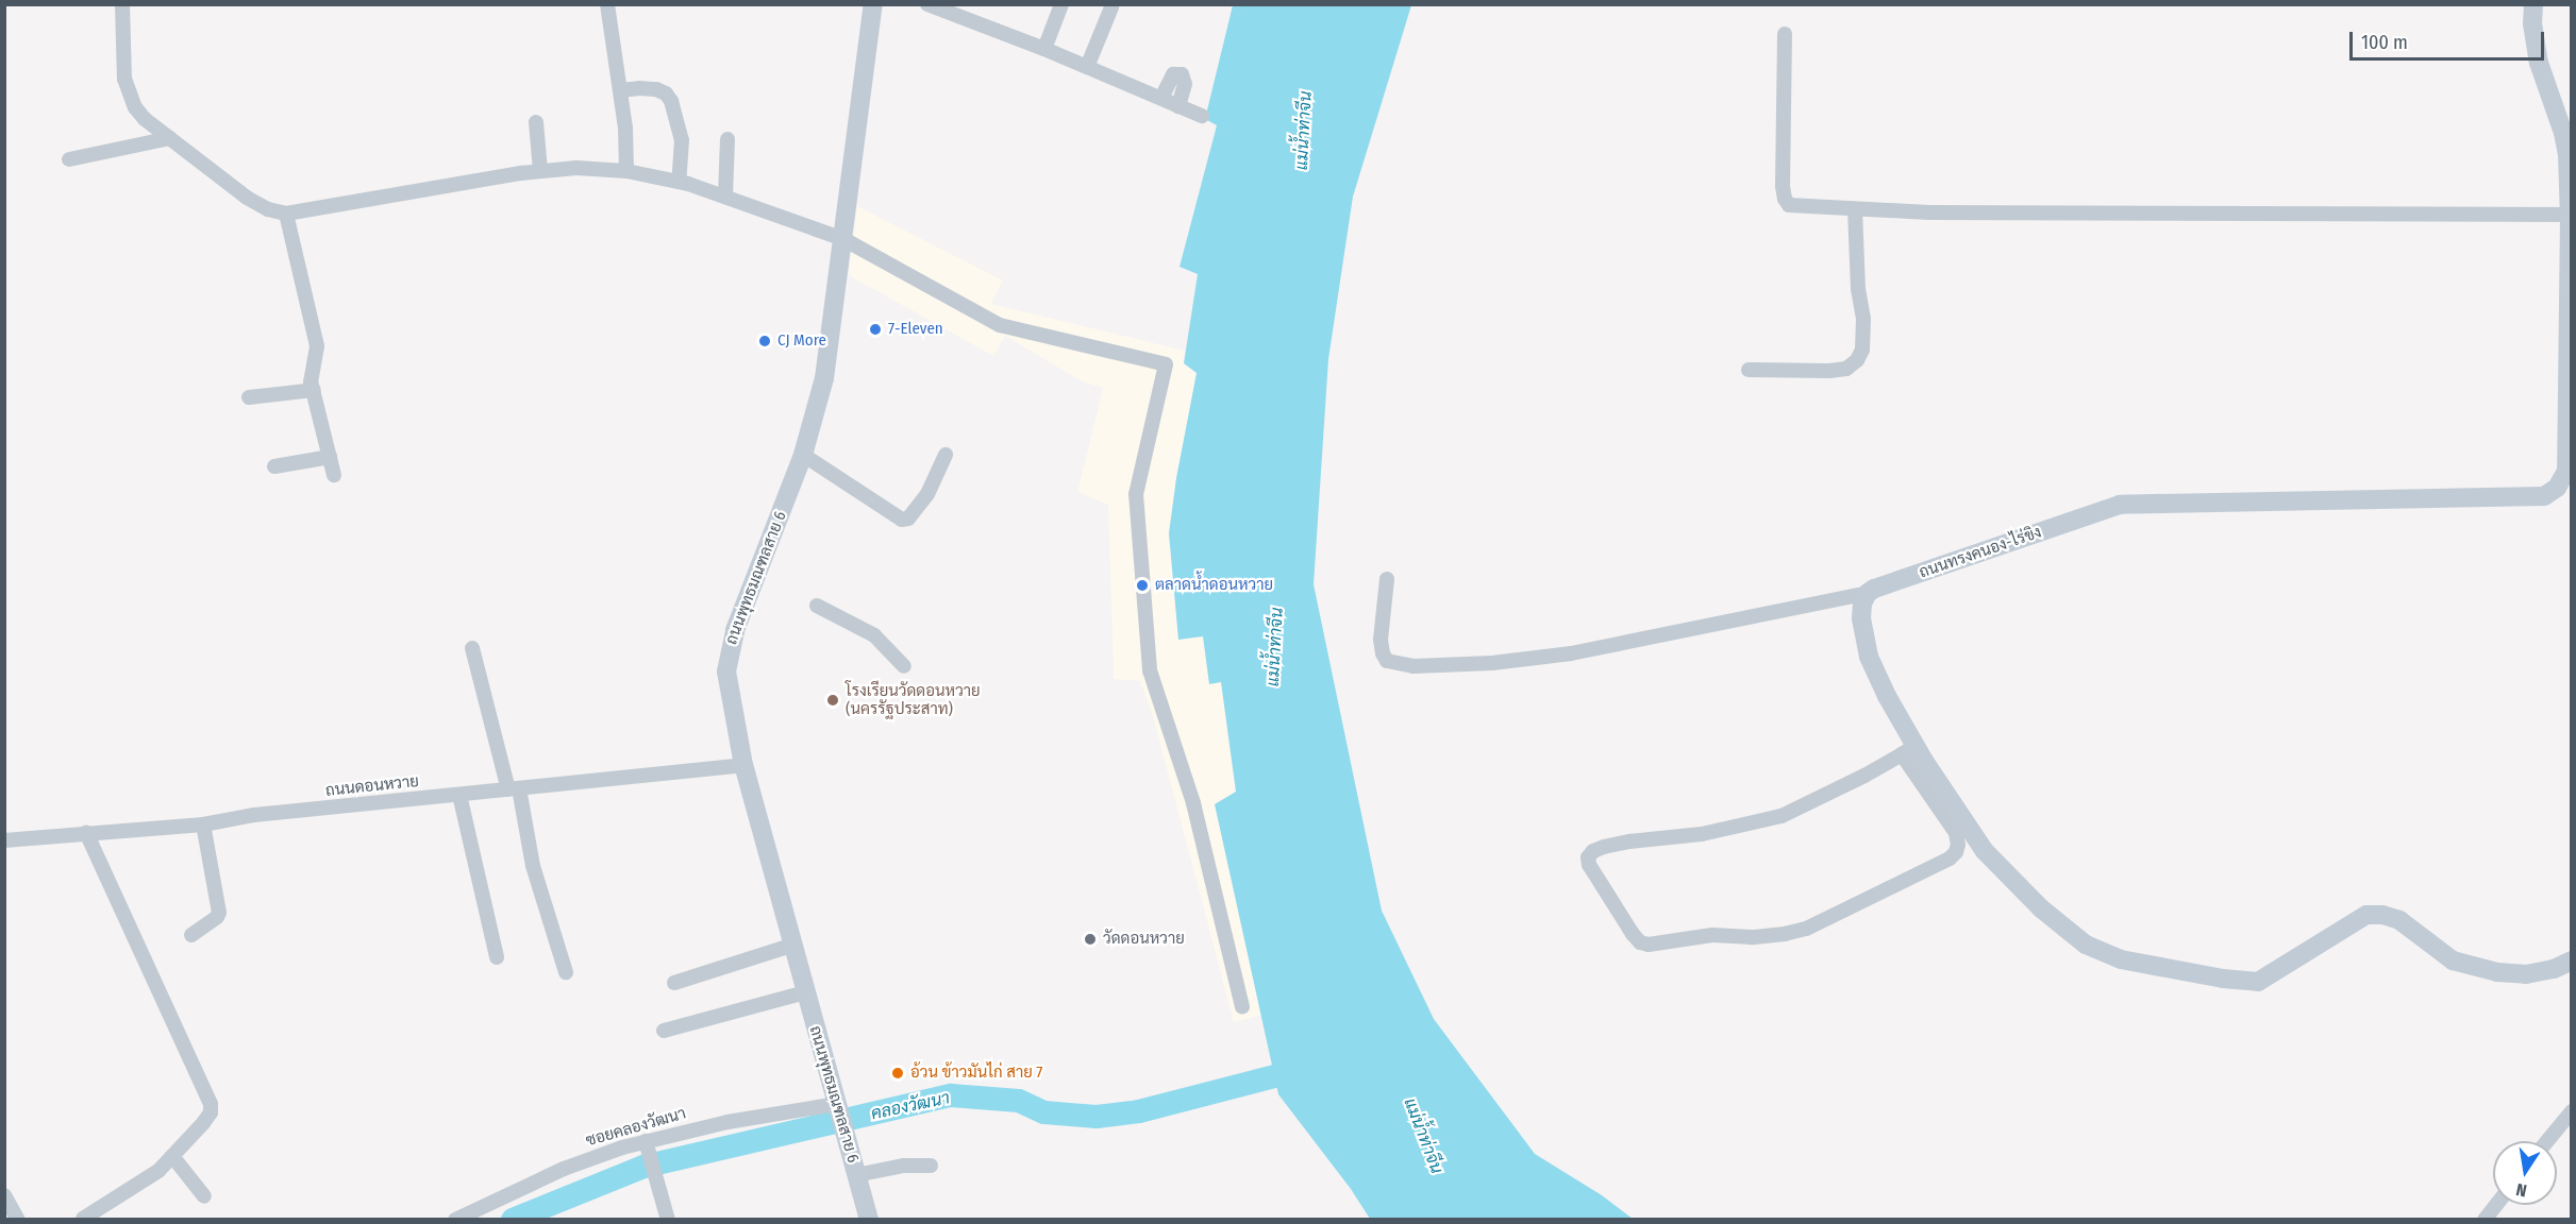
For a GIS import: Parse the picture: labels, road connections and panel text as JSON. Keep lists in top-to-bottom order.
{
  "streets": {
    "street": [
      "ถนนทรงคนอง-ไร่ขิง",
      "ถนนพุทธมณฑลสาย 6",
      "ถนนดอนหวาย",
      "ซอยคลองวัฒนา"
    ]
  },
  "crossings": [
    ["ถนนพุทธมณฑลสาย 6", "ถนนดอนหวาย"],
    ["ถนนพุทธมณฑลสาย 6", "ซอยคลองวัฒนา"]
  ],
  "water": ["แม่น้ำท่าจีน", "คลองวัฒนา"],
  "places": [
    "7-Eleven",
    "CJ More",
    "ตลาดน้ำดอนหวาย",
    "โรงเรียนวัดดอนหวาย (นครรัฐประสาท)",
    "วัดดอนหวาย",
    "อ้วน ข้าวมันไก่ สาย 7"
  ],
  "scale_bar": "100 m",
  "north": "bottom"
}
